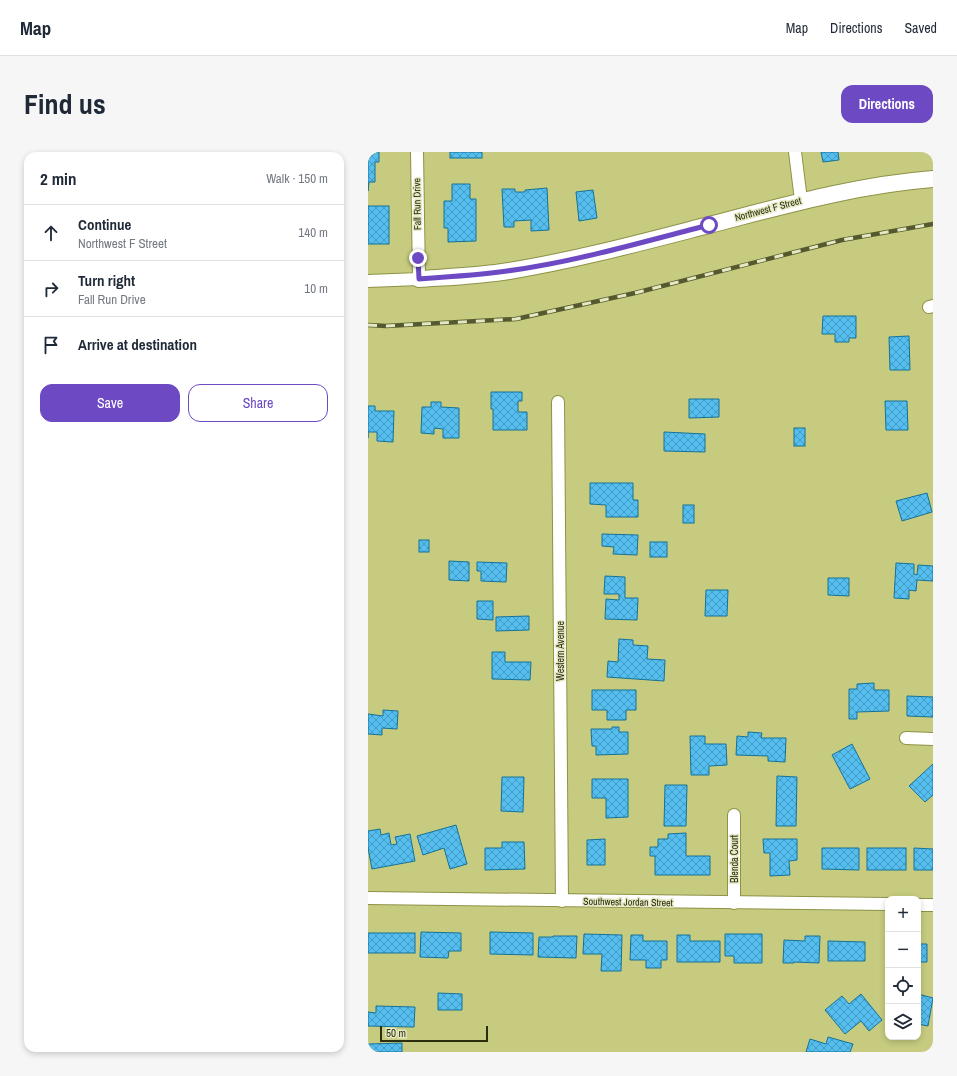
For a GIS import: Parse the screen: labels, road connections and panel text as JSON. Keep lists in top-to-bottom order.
{
  "streets": {
    "street": [
      "Fall Run Drive",
      "Northwest F Street",
      "Western Avenue",
      "Blenda Court",
      "Southwest Jordan Street"
    ]
  },
  "crossings": [
    ["Fall Run Drive", "Northwest F Street"],
    ["Western Avenue", "Southwest Jordan Street"],
    ["Blenda Court", "Southwest Jordan Street"]
  ],
  "scale_bar": "50 m",
  "page": {
    "header": "Map",
    "nav": ["Map", "Directions", "Saved"],
    "title": "Find us",
    "buttons": [
      "Directions",
      ["Save", "Share"]
    ],
    "heading": ["2 min", "Walk · 150 m"],
    "list": [
      ["Continue", "Northwest F Street", "140 m"],
      ["Turn right", "Fall Run Drive", "10 m"],
      "Arrive at destination"
    ],
    "map_buttons": ["+", "−"],
    "scale": "50 m"
  }
}
